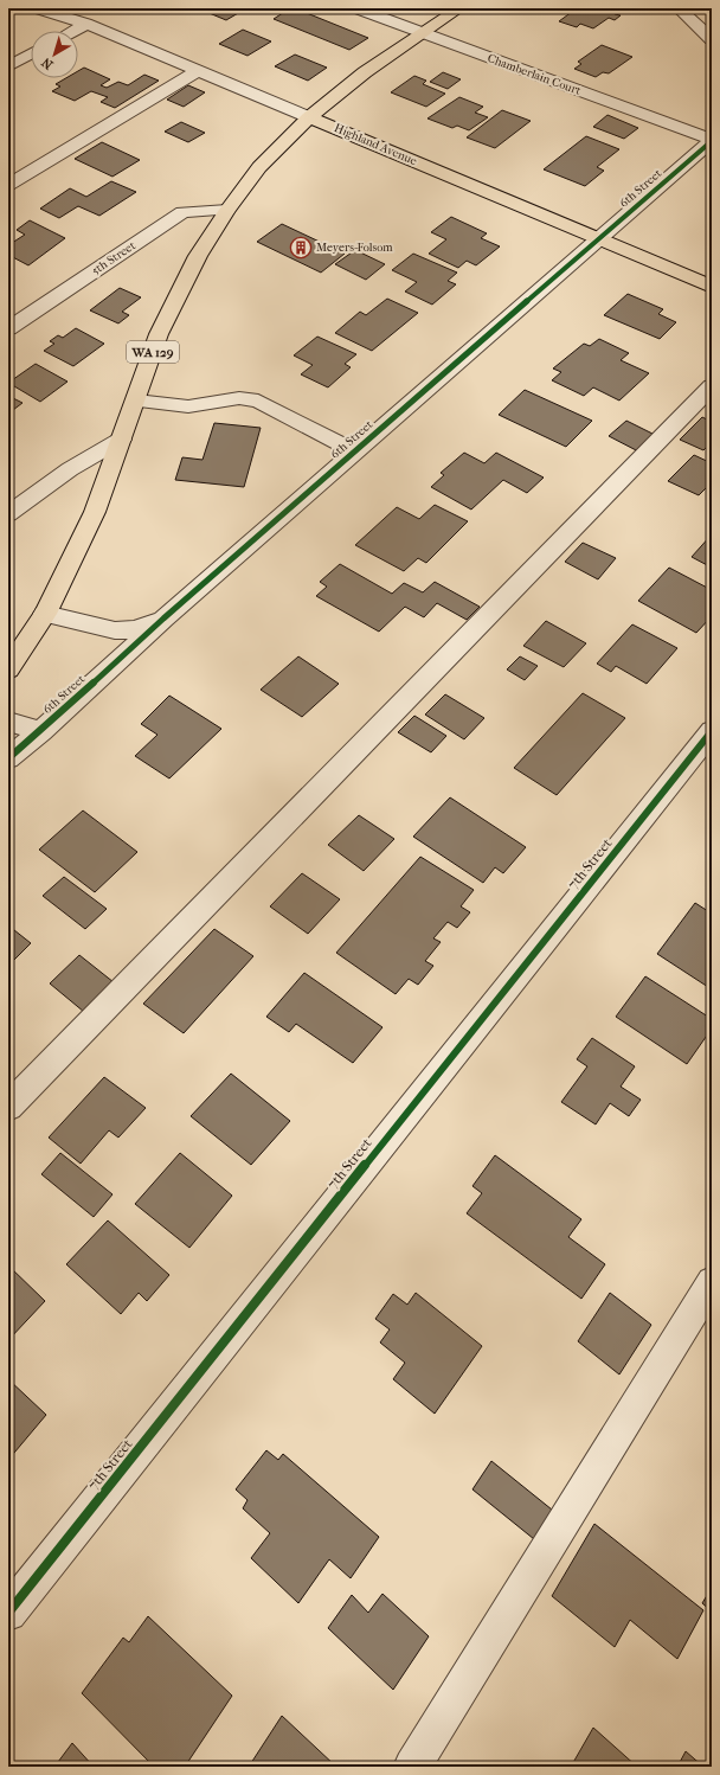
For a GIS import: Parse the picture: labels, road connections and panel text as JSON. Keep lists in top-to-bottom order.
{
  "streets": {
    "main road": ["Highland Avenue", "WA 129"],
    "street": [
      "Chamberlain Court",
      "6th Street",
      "5th Street",
      "7th Street"
    ]
  },
  "crossings": [
    ["Chamberlain Court", "6th Street"],
    ["Chamberlain Court", "WA 129"],
    ["Highland Avenue", "6th Street"],
    ["Highland Avenue", "WA 129"],
    ["6th Street", "WA 129"],
    ["5th Street", "WA 129"]
  ],
  "places": {
    "building": ["Meyers-Folsom"]
  },
  "north": "bottom left"
}
